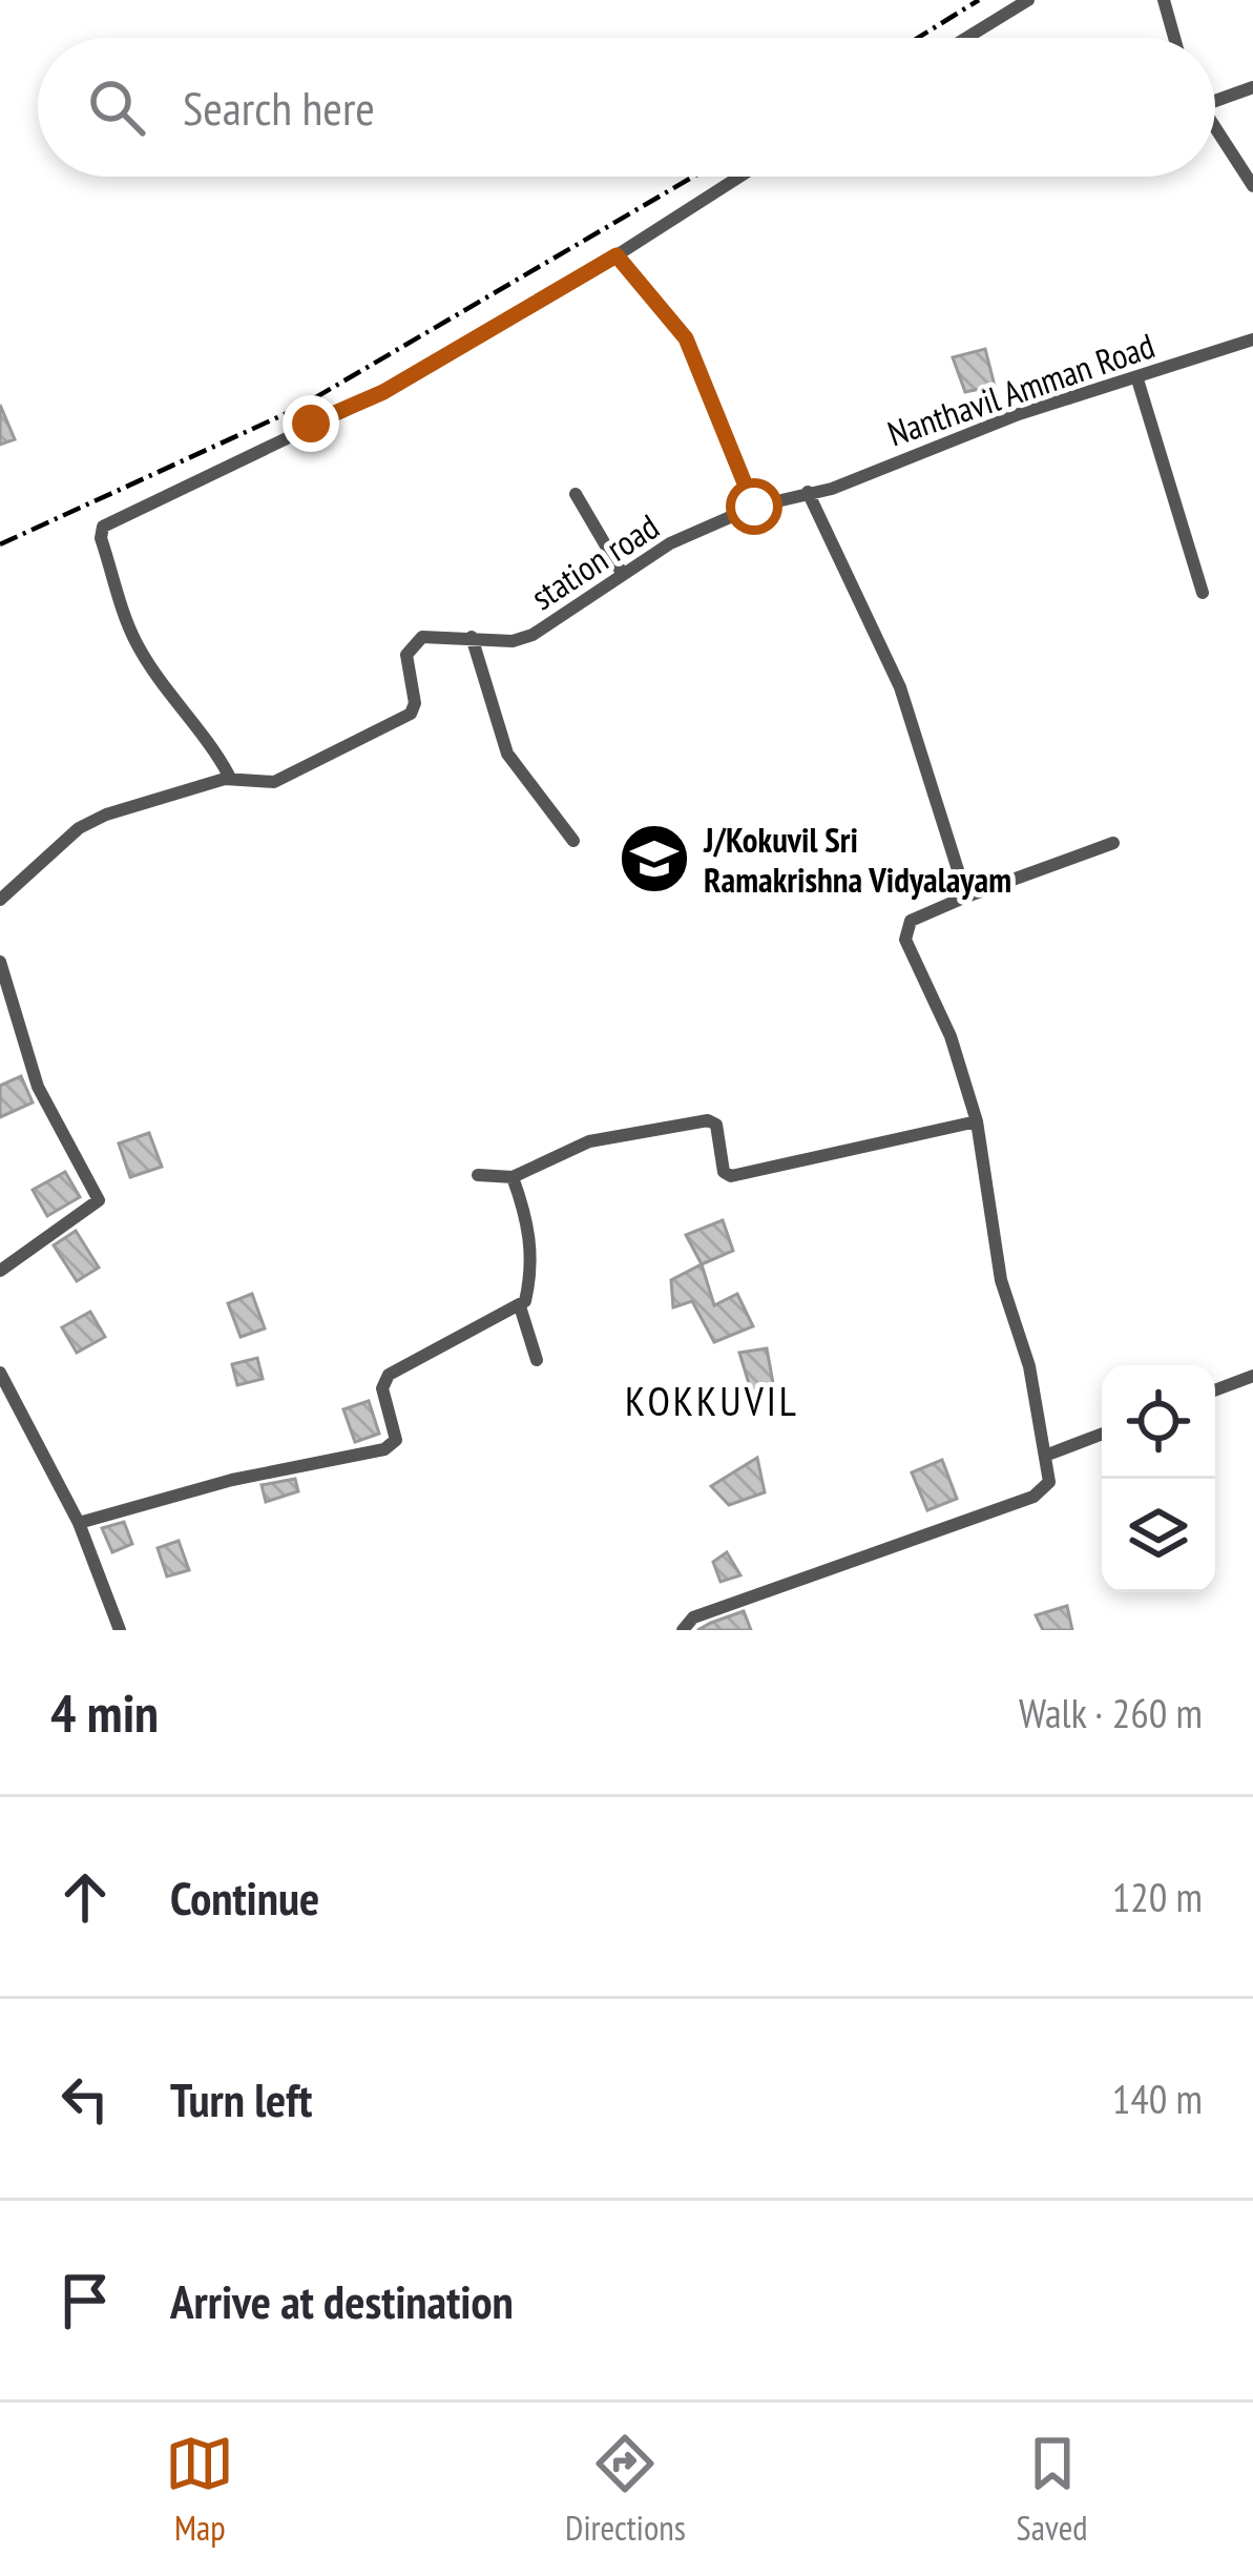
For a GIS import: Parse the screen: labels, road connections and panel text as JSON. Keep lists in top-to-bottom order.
{
  "streets": {
    "street": ["Nanthavil Amman Road", "station road"]
  },
  "crossings": [
    ["Nanthavil Amman Road", "station road"]
  ],
  "districts": ["KOKKUVIL"],
  "places": {
    "school or university": ["J/Kokuvil Sri Ramakrishna Vidyalayam"]
  },
  "page": {
    "search": "Search here",
    "heading": ["4 min", "Walk · 260 m"],
    "list": [
      ["Continue", "120 m"],
      ["Turn left", "140 m"],
      "Arrive at destination"
    ],
    "nav": ["Map", "Directions", "Saved"]
  }
}
